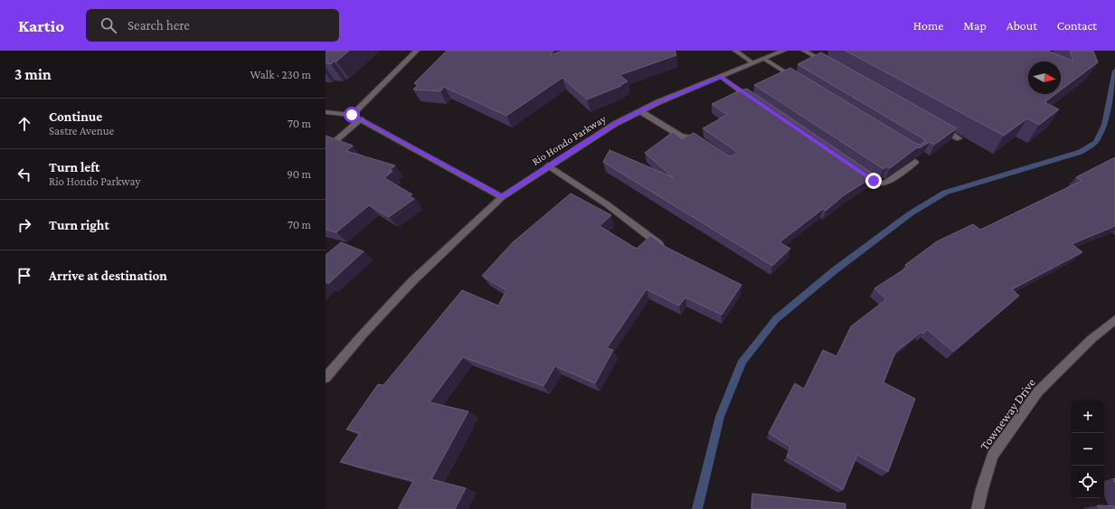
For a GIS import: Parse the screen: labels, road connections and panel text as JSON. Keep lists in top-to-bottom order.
{
  "streets": {
    "street": ["Rio Hondo Parkway", "Towneway Drive"]
  },
  "north": "right",
  "page": {
    "header": "Kartio",
    "search": "Search here",
    "nav": [
      "Home",
      "Map",
      "About",
      "Contact"
    ],
    "heading": ["3 min", "Walk · 230 m"],
    "list": [
      ["Continue", "Sastre Avenue", "70 m"],
      ["Turn left", "Rio Hondo Parkway", "90 m"],
      ["Turn right", "70 m"],
      "Arrive at destination"
    ],
    "map_buttons": ["+", "−"]
  }
}
